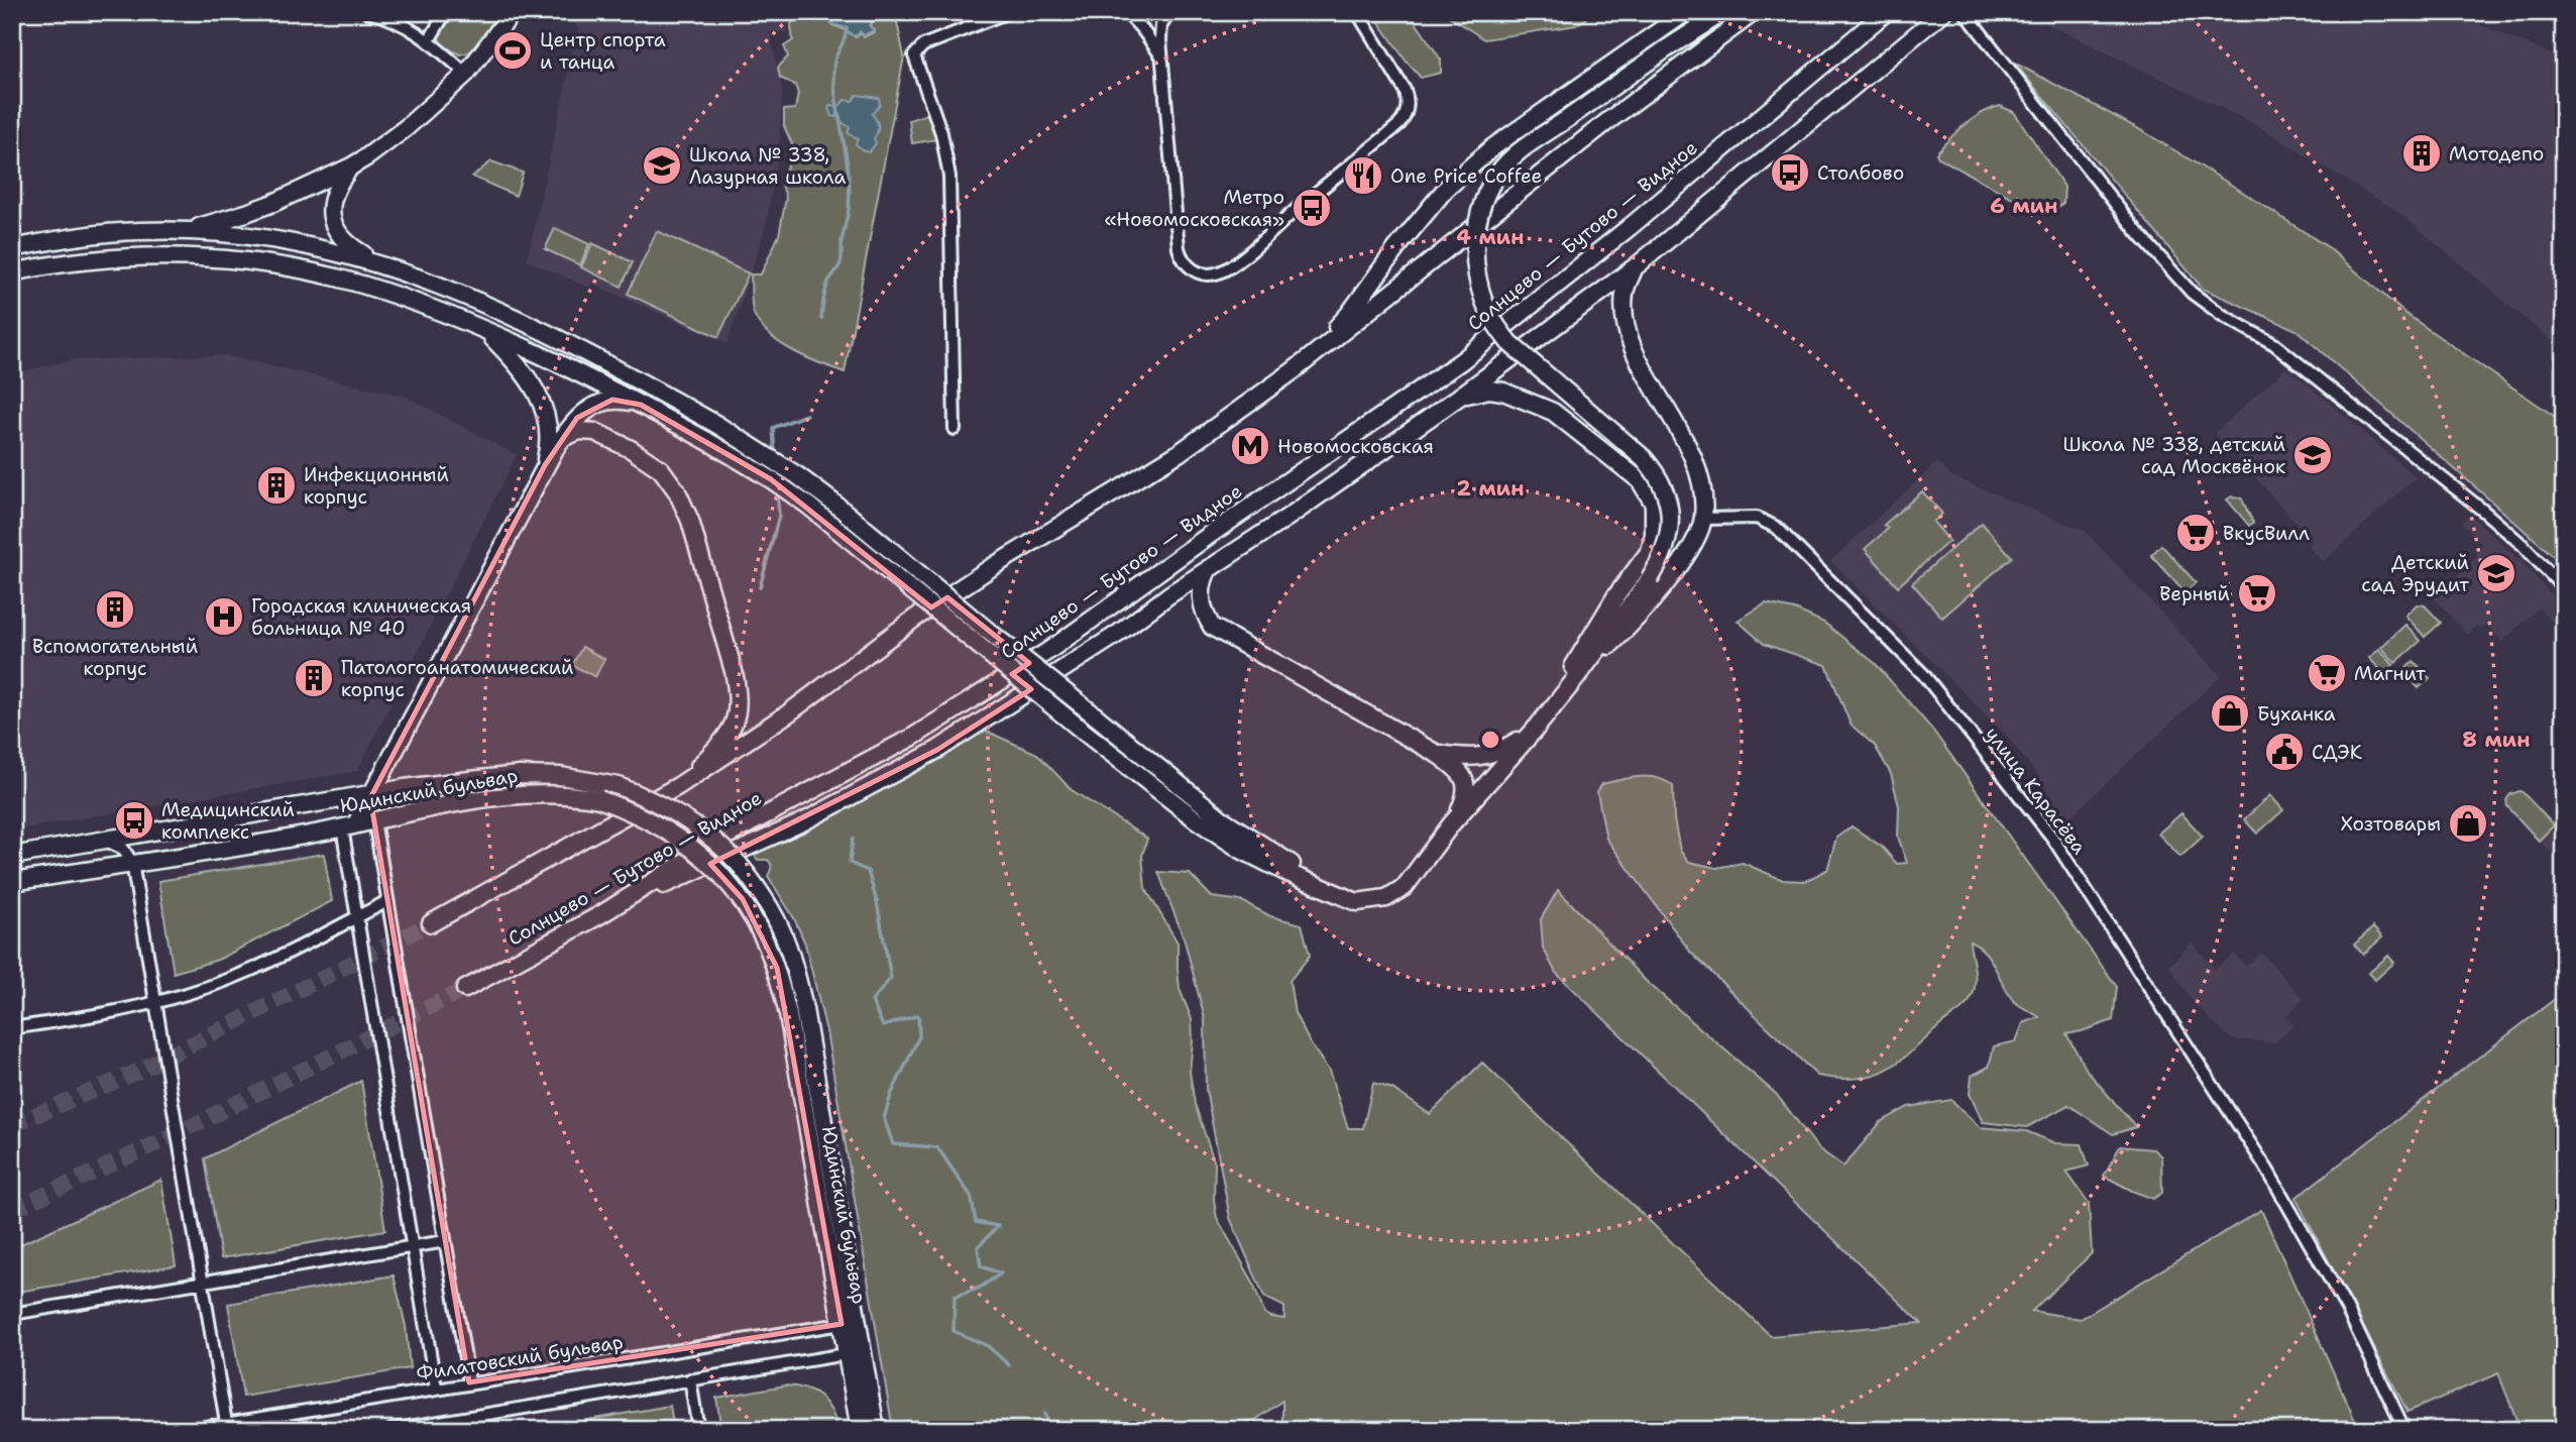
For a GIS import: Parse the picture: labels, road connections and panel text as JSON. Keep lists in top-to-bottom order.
{
  "streets": {
    "main road": ["Солнцево — Бутово — Видное", "Юдинский бульвар"],
    "street": ["улица Карасёва", "Филатовский бульвар"]
  },
  "crossings": [
    ["Юдинский бульвар", "Филатовский бульвар"]
  ],
  "places": {
    "sports": ["Центр спорта и танца"],
    "building": [
      "Мотодепо",
      "Инфекционный корпус",
      "Вспомогательный корпус",
      "Патологоанатомический корпус"
    ],
    "school or university": ["Школа № 338, Лазурная школа", "Школа № 338, детский сад Москвёнок", "Детский сад Эрудит"],
    "bus stop": ["Столбово", "Метро «Новомосковская»", "Медицинский комплекс"],
    "restaurant": ["One Price Coffee"],
    "metro station": ["Новомосковская"],
    "supermarket": ["ВкусВилл", "Верный", "Магнит"],
    "hospital": ["Городская клиническая больница № 40"],
    "shop": ["Буханка", "Хозтовары"],
    "public building": ["СДЭК"]
  },
  "rings": [
    "6 мин",
    "4 мин",
    "2 мин",
    "8 мин"
  ]
}
